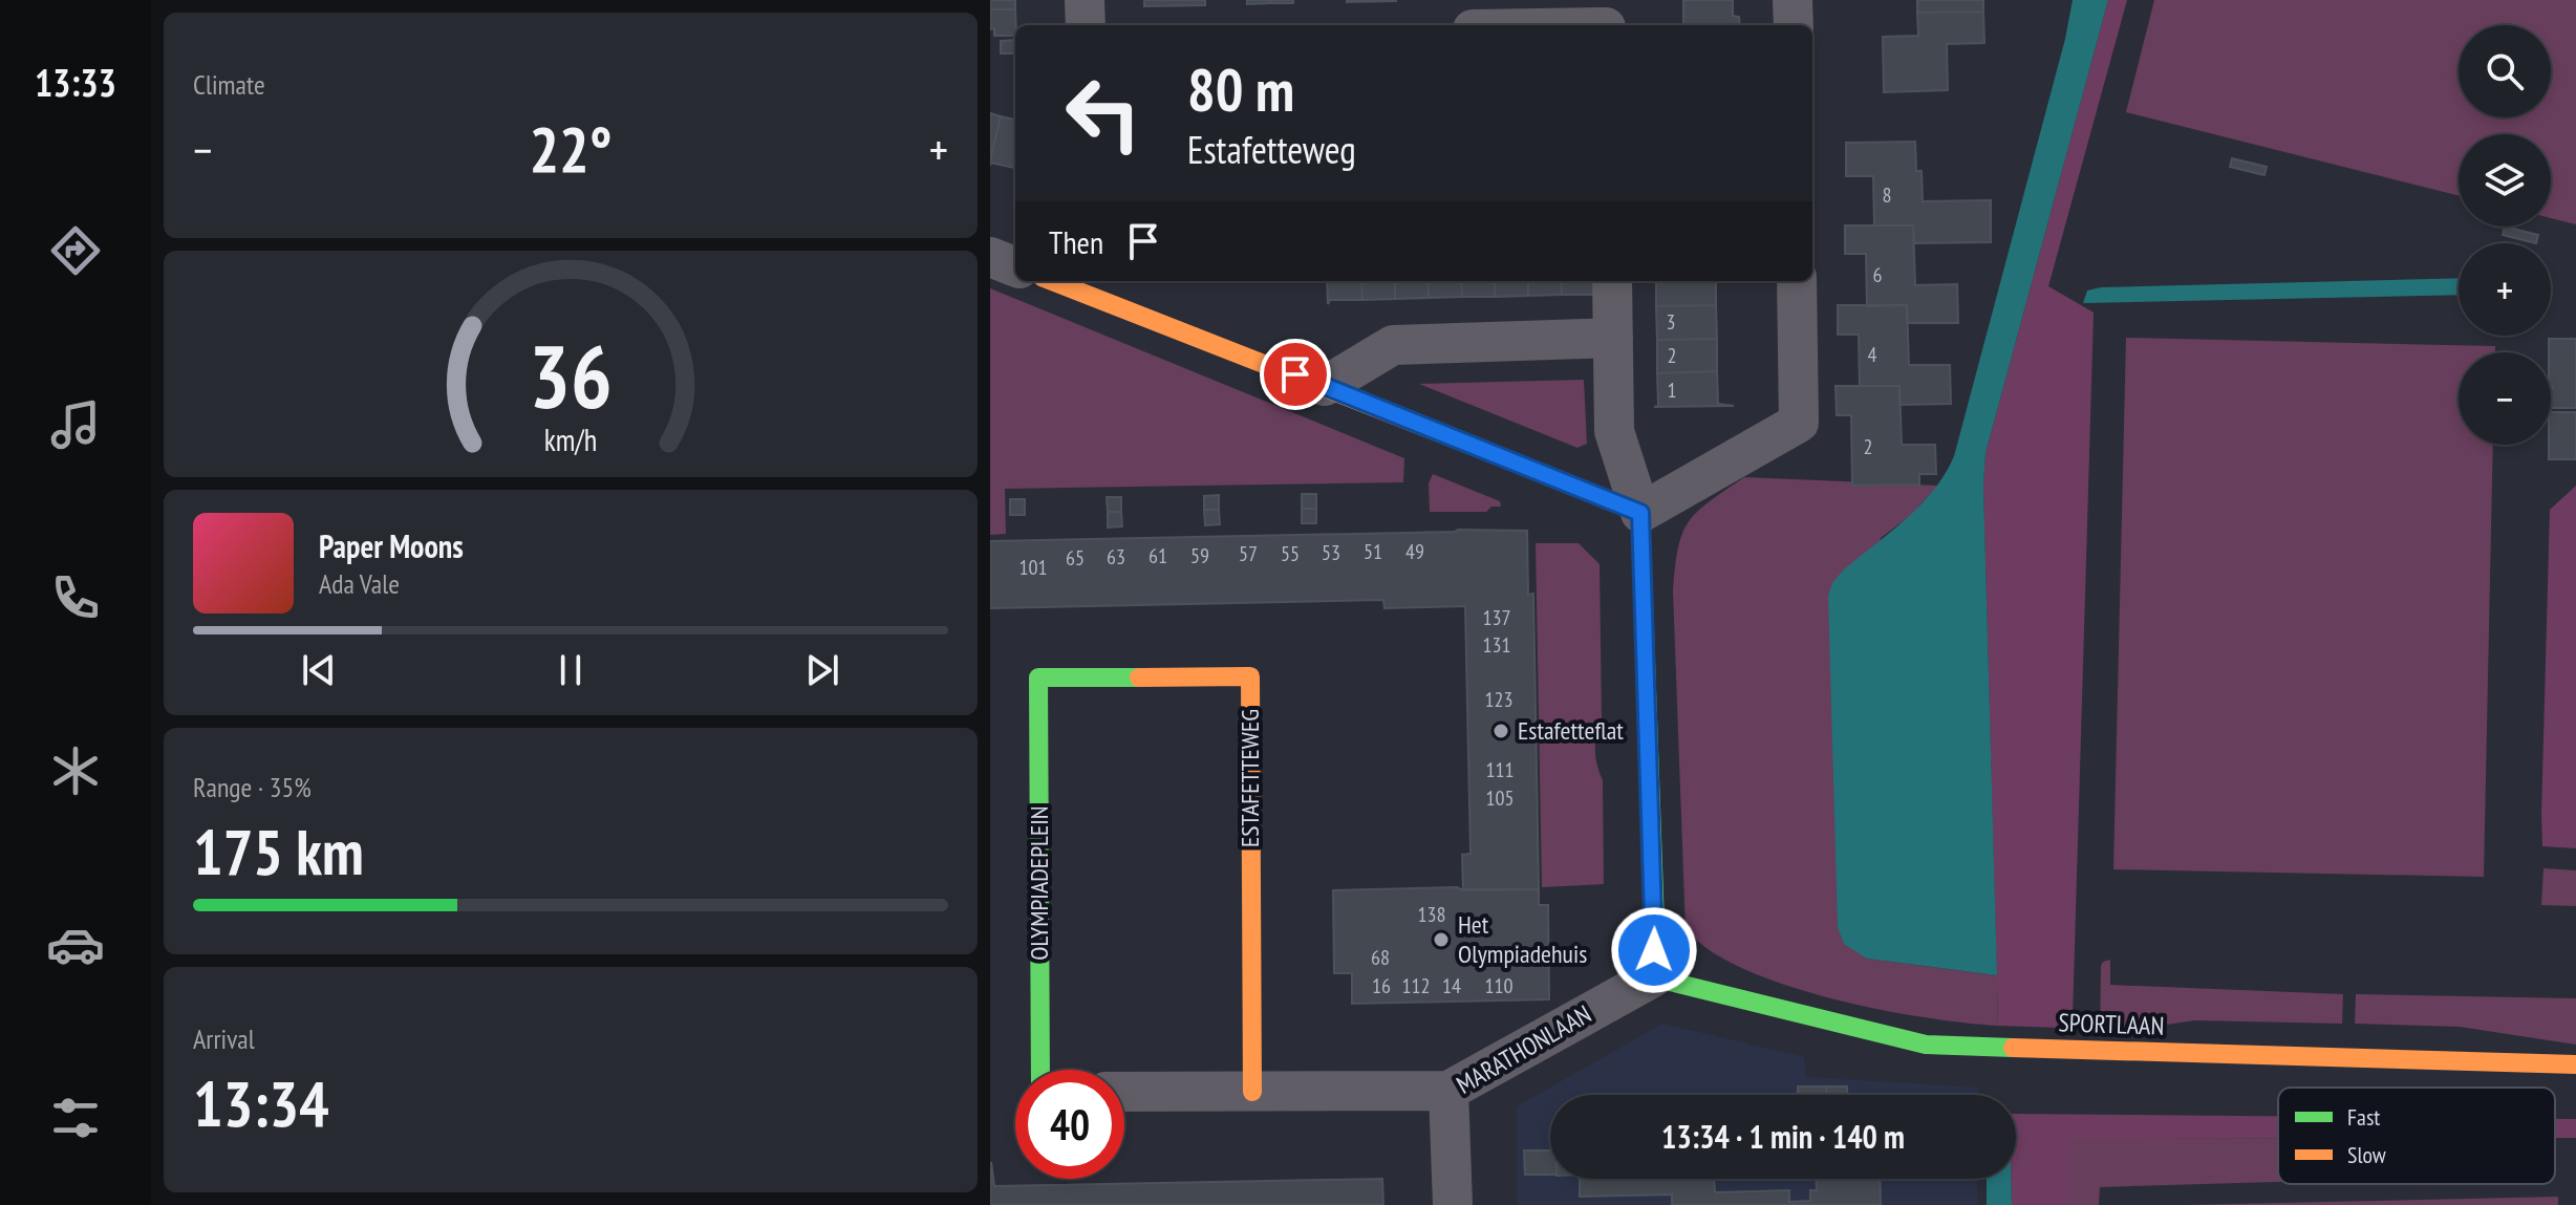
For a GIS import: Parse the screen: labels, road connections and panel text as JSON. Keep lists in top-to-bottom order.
{
  "streets": {
    "street": [
      "ESTAFETTEWEG",
      "OLYMPIADEPLEIN",
      "SPORTLAAN",
      "MARATHONLAAN"
    ]
  },
  "crossings": [
    ["ESTAFETTEWEG", "OLYMPIADEPLEIN"],
    ["SPORTLAAN", "MARATHONLAAN"]
  ],
  "places": ["Estafetteflat", "Het Olympiadehuis"],
  "house_numbers": [
    "8",
    "6",
    "3",
    "4",
    "2",
    "1",
    "2",
    "51",
    "49",
    "53",
    "57",
    "55",
    "61",
    "59",
    "63",
    "65",
    "101",
    "137",
    "131",
    "123",
    "111",
    "105",
    "138",
    "68",
    "16",
    "112",
    "14",
    "110"
  ],
  "legend": ["Fast", "Slow"],
  "page": {
    "tabs": "13:33",
    "tile": [
      "Climate",
      ["Range · 35%", "175 km"],
      ["Arrival", "13:34"]
    ],
    "map_buttons": ["+", "−"],
    "turn": ["80 m", "Estafetteweg"],
    "heat": ["−", "22°", "+"],
    "then": "Then",
    "song": ["Paper Moons", "Ada Vale"],
    "limit": "40",
    "trip": "13:34 · 1 min · 140 m",
    "gauge": ["36", "km/h"]
  }
}
